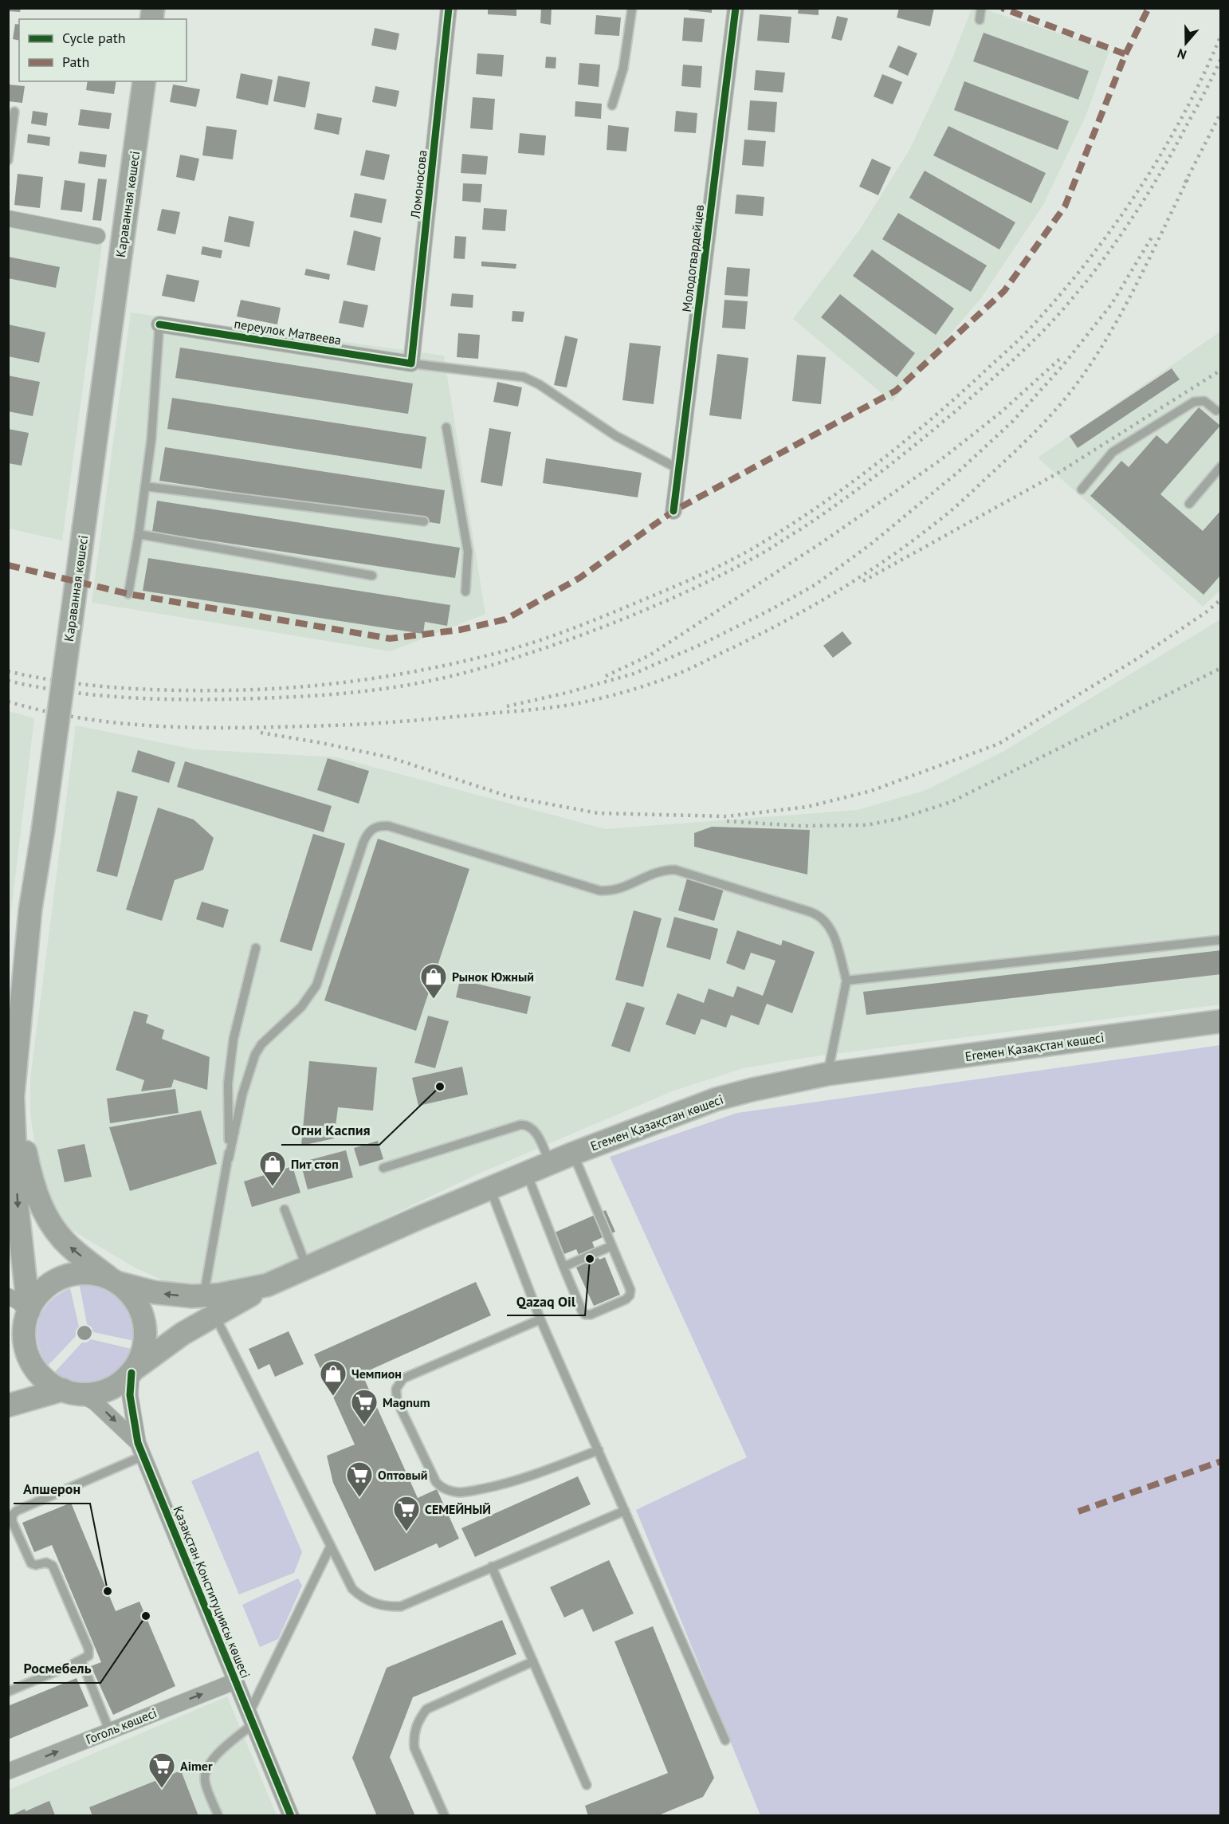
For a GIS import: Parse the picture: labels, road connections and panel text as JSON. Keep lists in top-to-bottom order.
{
  "streets": {
    "main road": ["Караванная көшесі", "Егемен Қазақстан көшесі"],
    "street": [
      "Ломоносова",
      "Молодогвардейцев",
      "переулок Матвеева",
      "Қазақстан Конституциясы көшесі",
      "Гоголь көшесі"
    ]
  },
  "crossings": [
    ["Ломоносова", "переулок Матвеева"],
    ["Караванная көшесі", "Егемен Қазақстан көшесі"],
    ["Караванная көшесі", "Қазақстан Конституциясы көшесі"],
    ["Егемен Қазақстан көшесі", "Қазақстан Конституциясы көшесі"],
    ["Қазақстан Конституциясы көшесі", "Гоголь көшесі"]
  ],
  "one_way": ["Гоголь көшесі"],
  "places": {
    "shop": ["Рынок Южный", "Пит стоп", "Чемпион"],
    "other": [
      "Огни Каспия",
      "Qazaq Oil",
      "Апшерон",
      "Росмебель"
    ],
    "supermarket": [
      "Magnum",
      "Оптовый",
      "СЕМЕЙНЫЙ",
      "Aimer"
    ]
  },
  "legend": ["Cycle path", "Path"],
  "north": "bottom"
}
